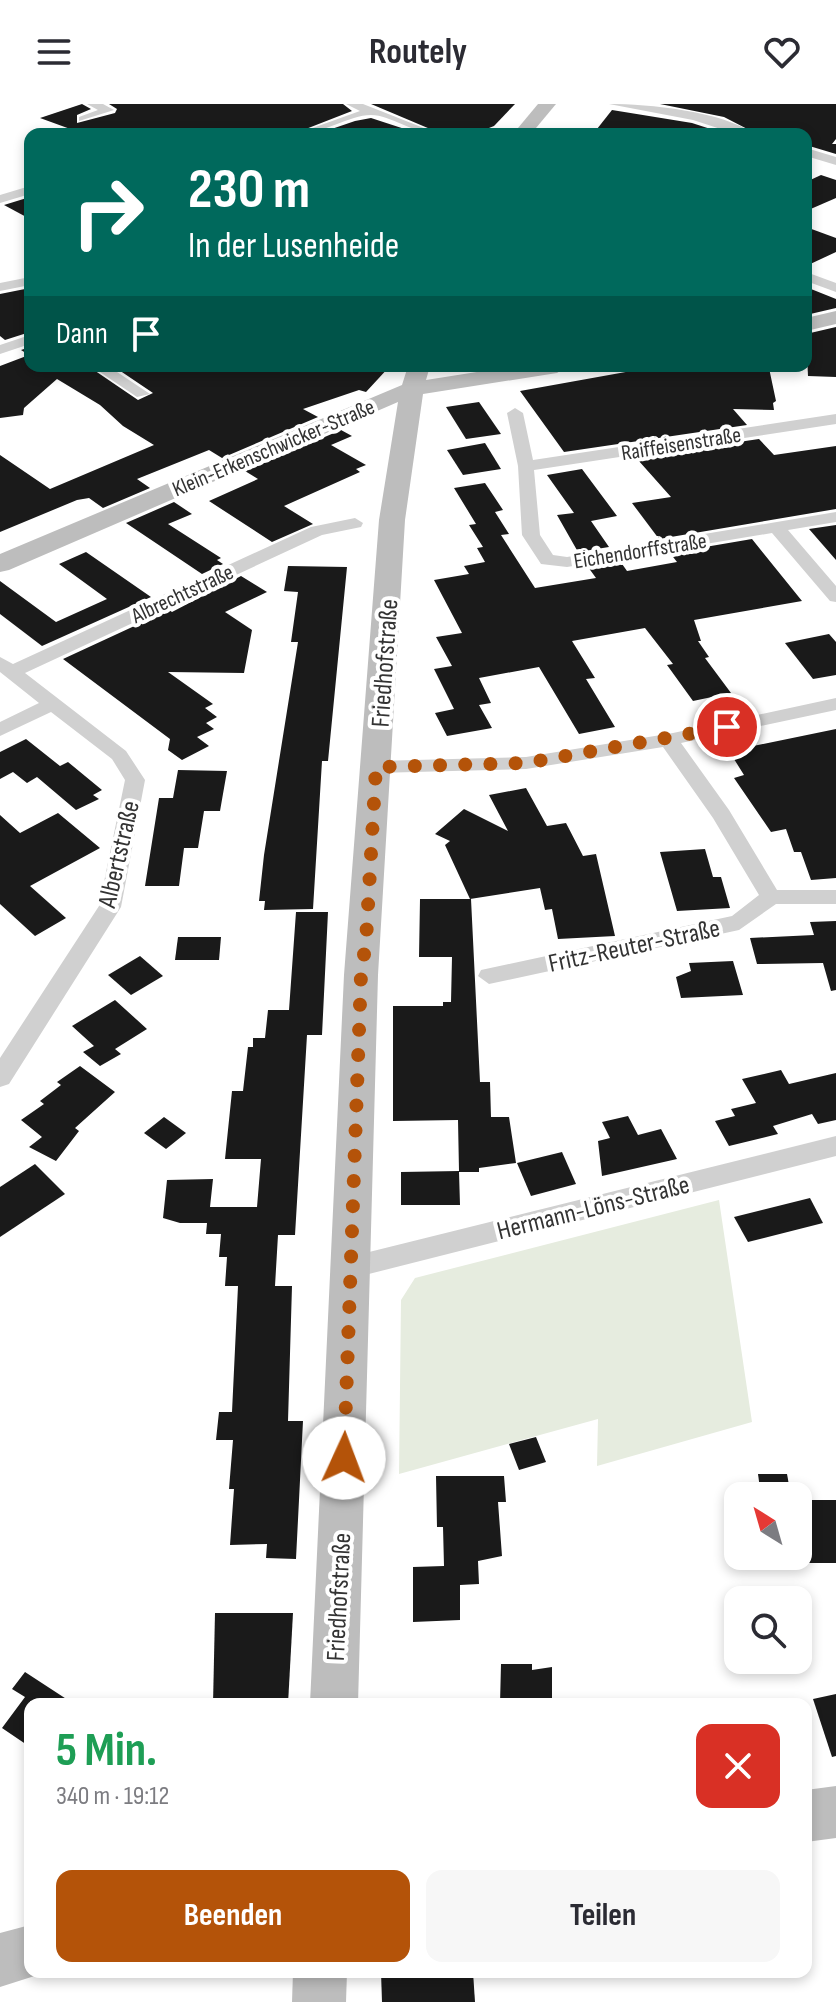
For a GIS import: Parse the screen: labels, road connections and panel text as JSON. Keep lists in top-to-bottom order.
{
  "streets": {
    "main road": ["Klein-Erkenschwicker-Straße", "Friedhofstraße"],
    "street": [
      "Raiffeisenstraße",
      "Eichendorffstraße",
      "Albrechtstraße",
      "Albertstraße",
      "Fritz-Reuter-Straße",
      "Hermann-Löns-Straße"
    ]
  },
  "crossings": [
    ["Raiffeisenstraße", "Eichendorffstraße"],
    ["Klein-Erkenschwicker-Straße", "Friedhofstraße"],
    ["Albrechtstraße", "Albertstraße"],
    ["Friedhofstraße", "Hermann-Löns-Straße"]
  ],
  "north": "top left",
  "page": {
    "header": "Routely",
    "turn": ["230 m", "In der Lusenheide"],
    "then": "Dann",
    "heading": ["5 Min.", "340 m · 19:12"],
    "buttons": ["Beenden", "Teilen"]
  }
}
